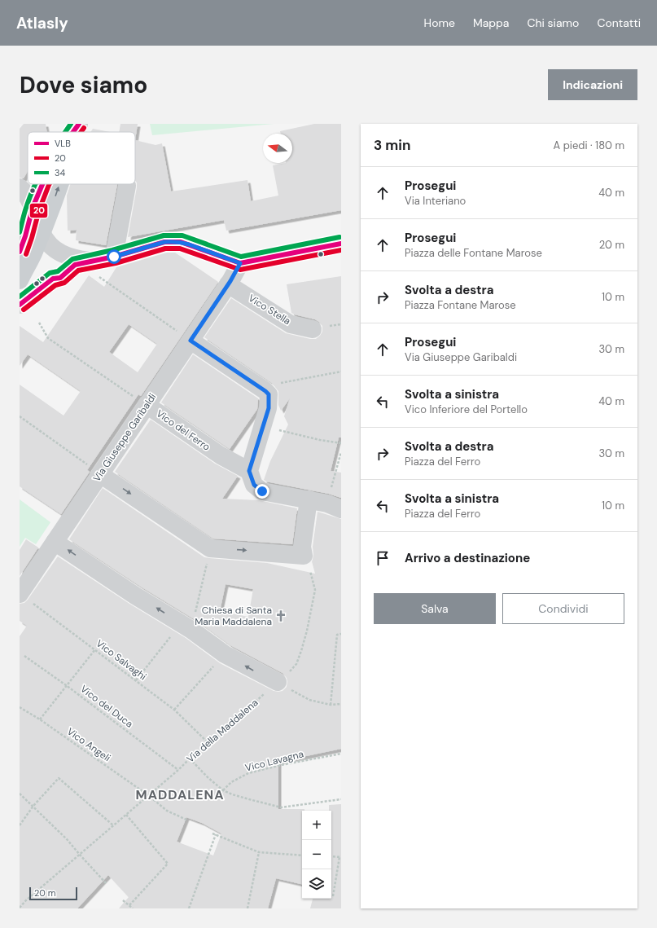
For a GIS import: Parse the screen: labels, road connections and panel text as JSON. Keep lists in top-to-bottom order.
{
  "streets": {
    "street": ["Vico Stella", "Vico del Ferro", "Via Giuseppe Garibaldi"],
    "path": [
      "Vico Salvaghi",
      "Vico del Duca",
      "Via della Maddalena",
      "Vico Angeli",
      "Vico Lavagna"
    ]
  },
  "crossings": [
    ["Vico Stella", "Via Giuseppe Garibaldi"],
    ["Vico del Ferro", "Via Giuseppe Garibaldi"],
    ["Via Giuseppe Garibaldi", "Vico Salvaghi"],
    ["Vico Salvaghi", "Via della Maddalena"],
    ["Vico del Duca", "Via della Maddalena"],
    ["Via della Maddalena", "Vico Angeli"]
  ],
  "districts": ["MADDALENA"],
  "places": {
    "church": ["Chiesa di Santa Maria Maddalena"]
  },
  "lines": ["transit line VLB", "transit line 34", "transit line 20"],
  "legend": ["VLB", "20", "34"],
  "scale_bar": "20 m",
  "north": "left",
  "page": {
    "header": "Atlasly",
    "nav": [
      "Home",
      "Mappa",
      "Chi siamo",
      "Contatti"
    ],
    "buttons": [
      "Indicazioni",
      ["Salva", "Condividi"]
    ],
    "title": "Dove siamo",
    "heading": ["3 min", "A piedi · 180 m"],
    "list": [
      ["Prosegui", "Via Interiano", "40 m"],
      ["Prosegui", "Piazza delle Fontane Marose", "20 m"],
      ["Svolta a destra", "Piazza Fontane Marose", "10 m"],
      ["Prosegui", "Via Giuseppe Garibaldi", "30 m"],
      ["Svolta a sinistra", "Vico Inferiore del Portello", "40 m"],
      ["Svolta a destra", "Piazza del Ferro", "30 m"],
      ["Svolta a sinistra", "Piazza del Ferro", "10 m"],
      "Arrivo a destinazione"
    ],
    "map_buttons": ["+", "−"],
    "scale": "20 m"
  }
}
